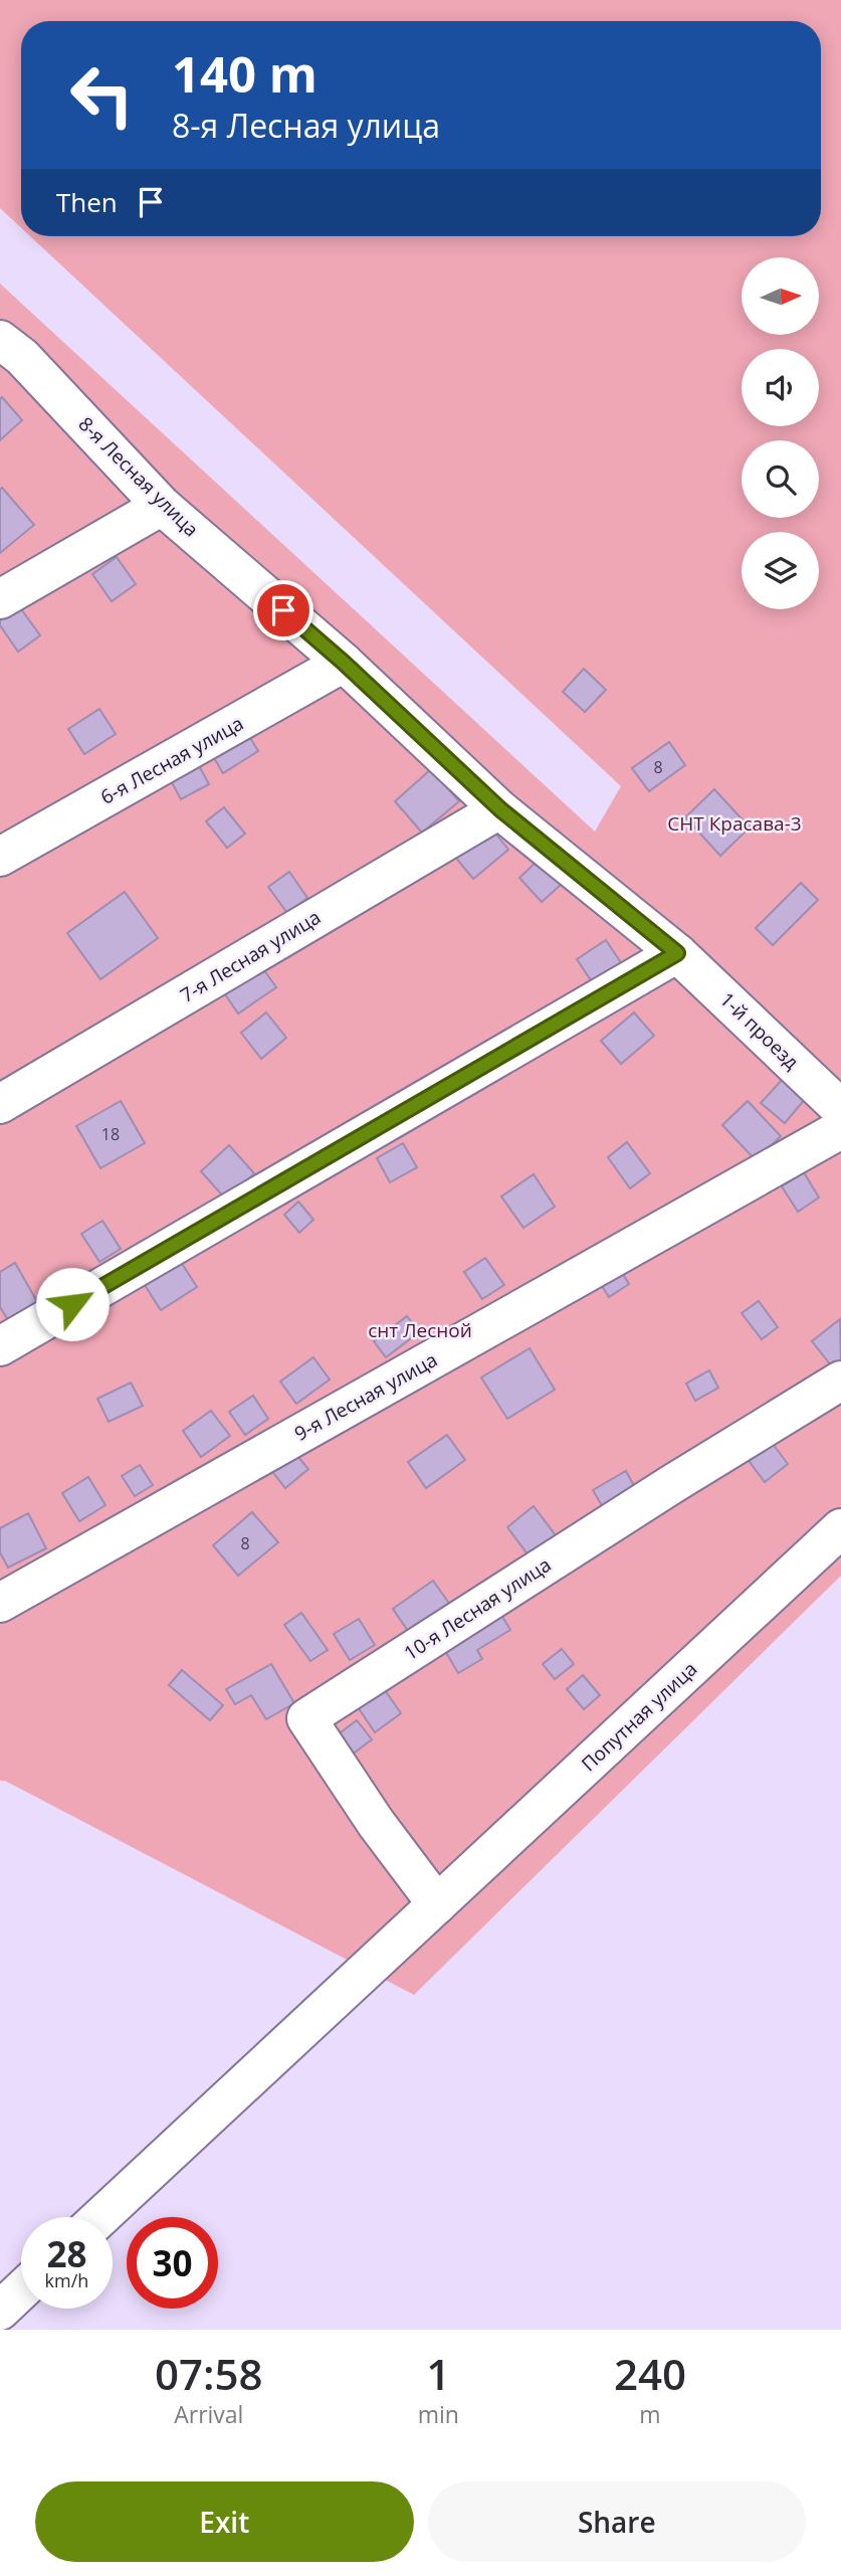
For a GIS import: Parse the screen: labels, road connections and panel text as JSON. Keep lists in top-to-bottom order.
{
  "streets": {
    "street": [
      "8-я Лесная улица",
      "6-я Лесная улица",
      "7-я Лесная улица",
      "1-й проезд",
      "9-я Лесная улица",
      "10-я Лесная улица",
      "Попутная улица"
    ]
  },
  "crossings": [
    ["8-я Лесная улица", "6-я Лесная улица"],
    ["8-я Лесная улица", "7-я Лесная улица"],
    ["8-я Лесная улица", "1-й проезд"],
    ["10-я Лесная улица", "Попутная улица"]
  ],
  "parks": ["СНТ Красава-3", "снт Лесной"],
  "house_numbers": ["8", "18", "8"],
  "north": "right",
  "page": {
    "turn": ["140 m", "8-я Лесная улица"],
    "then": "Then",
    "speed": "28 km/h",
    "limit": "30",
    "eta": [
      "07:58",
      "Arrival",
      "1",
      "min",
      "240",
      "m"
    ],
    "buttons": ["Exit", "Share"]
  }
}
